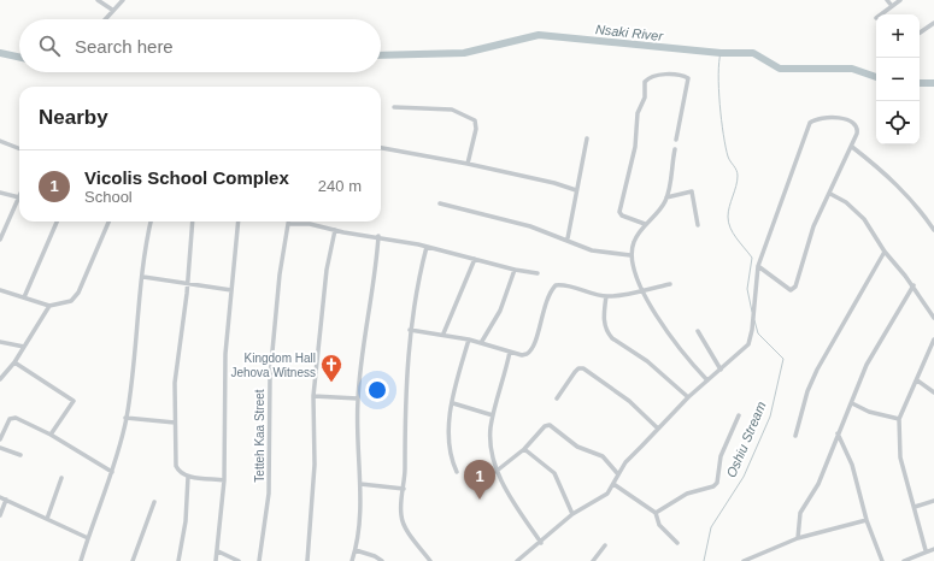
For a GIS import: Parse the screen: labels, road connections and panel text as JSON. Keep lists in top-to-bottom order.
{
  "streets": {
    "street": ["Tetteh Kaa Street"]
  },
  "water": ["Nsaki River", "Oshiu Stream"],
  "places": {
    "church": ["Kingdom Hall Jehova Witness"]
  },
  "page": {
    "map_buttons": ["+", "−"],
    "search": "Search here",
    "heading": "Nearby",
    "list": [
      {
        "mark": "1",
        "name": "Vicolis School Complex",
        "note": "School",
        "value": "240 m"
      }
    ],
    "pins": "1"
  }
}
